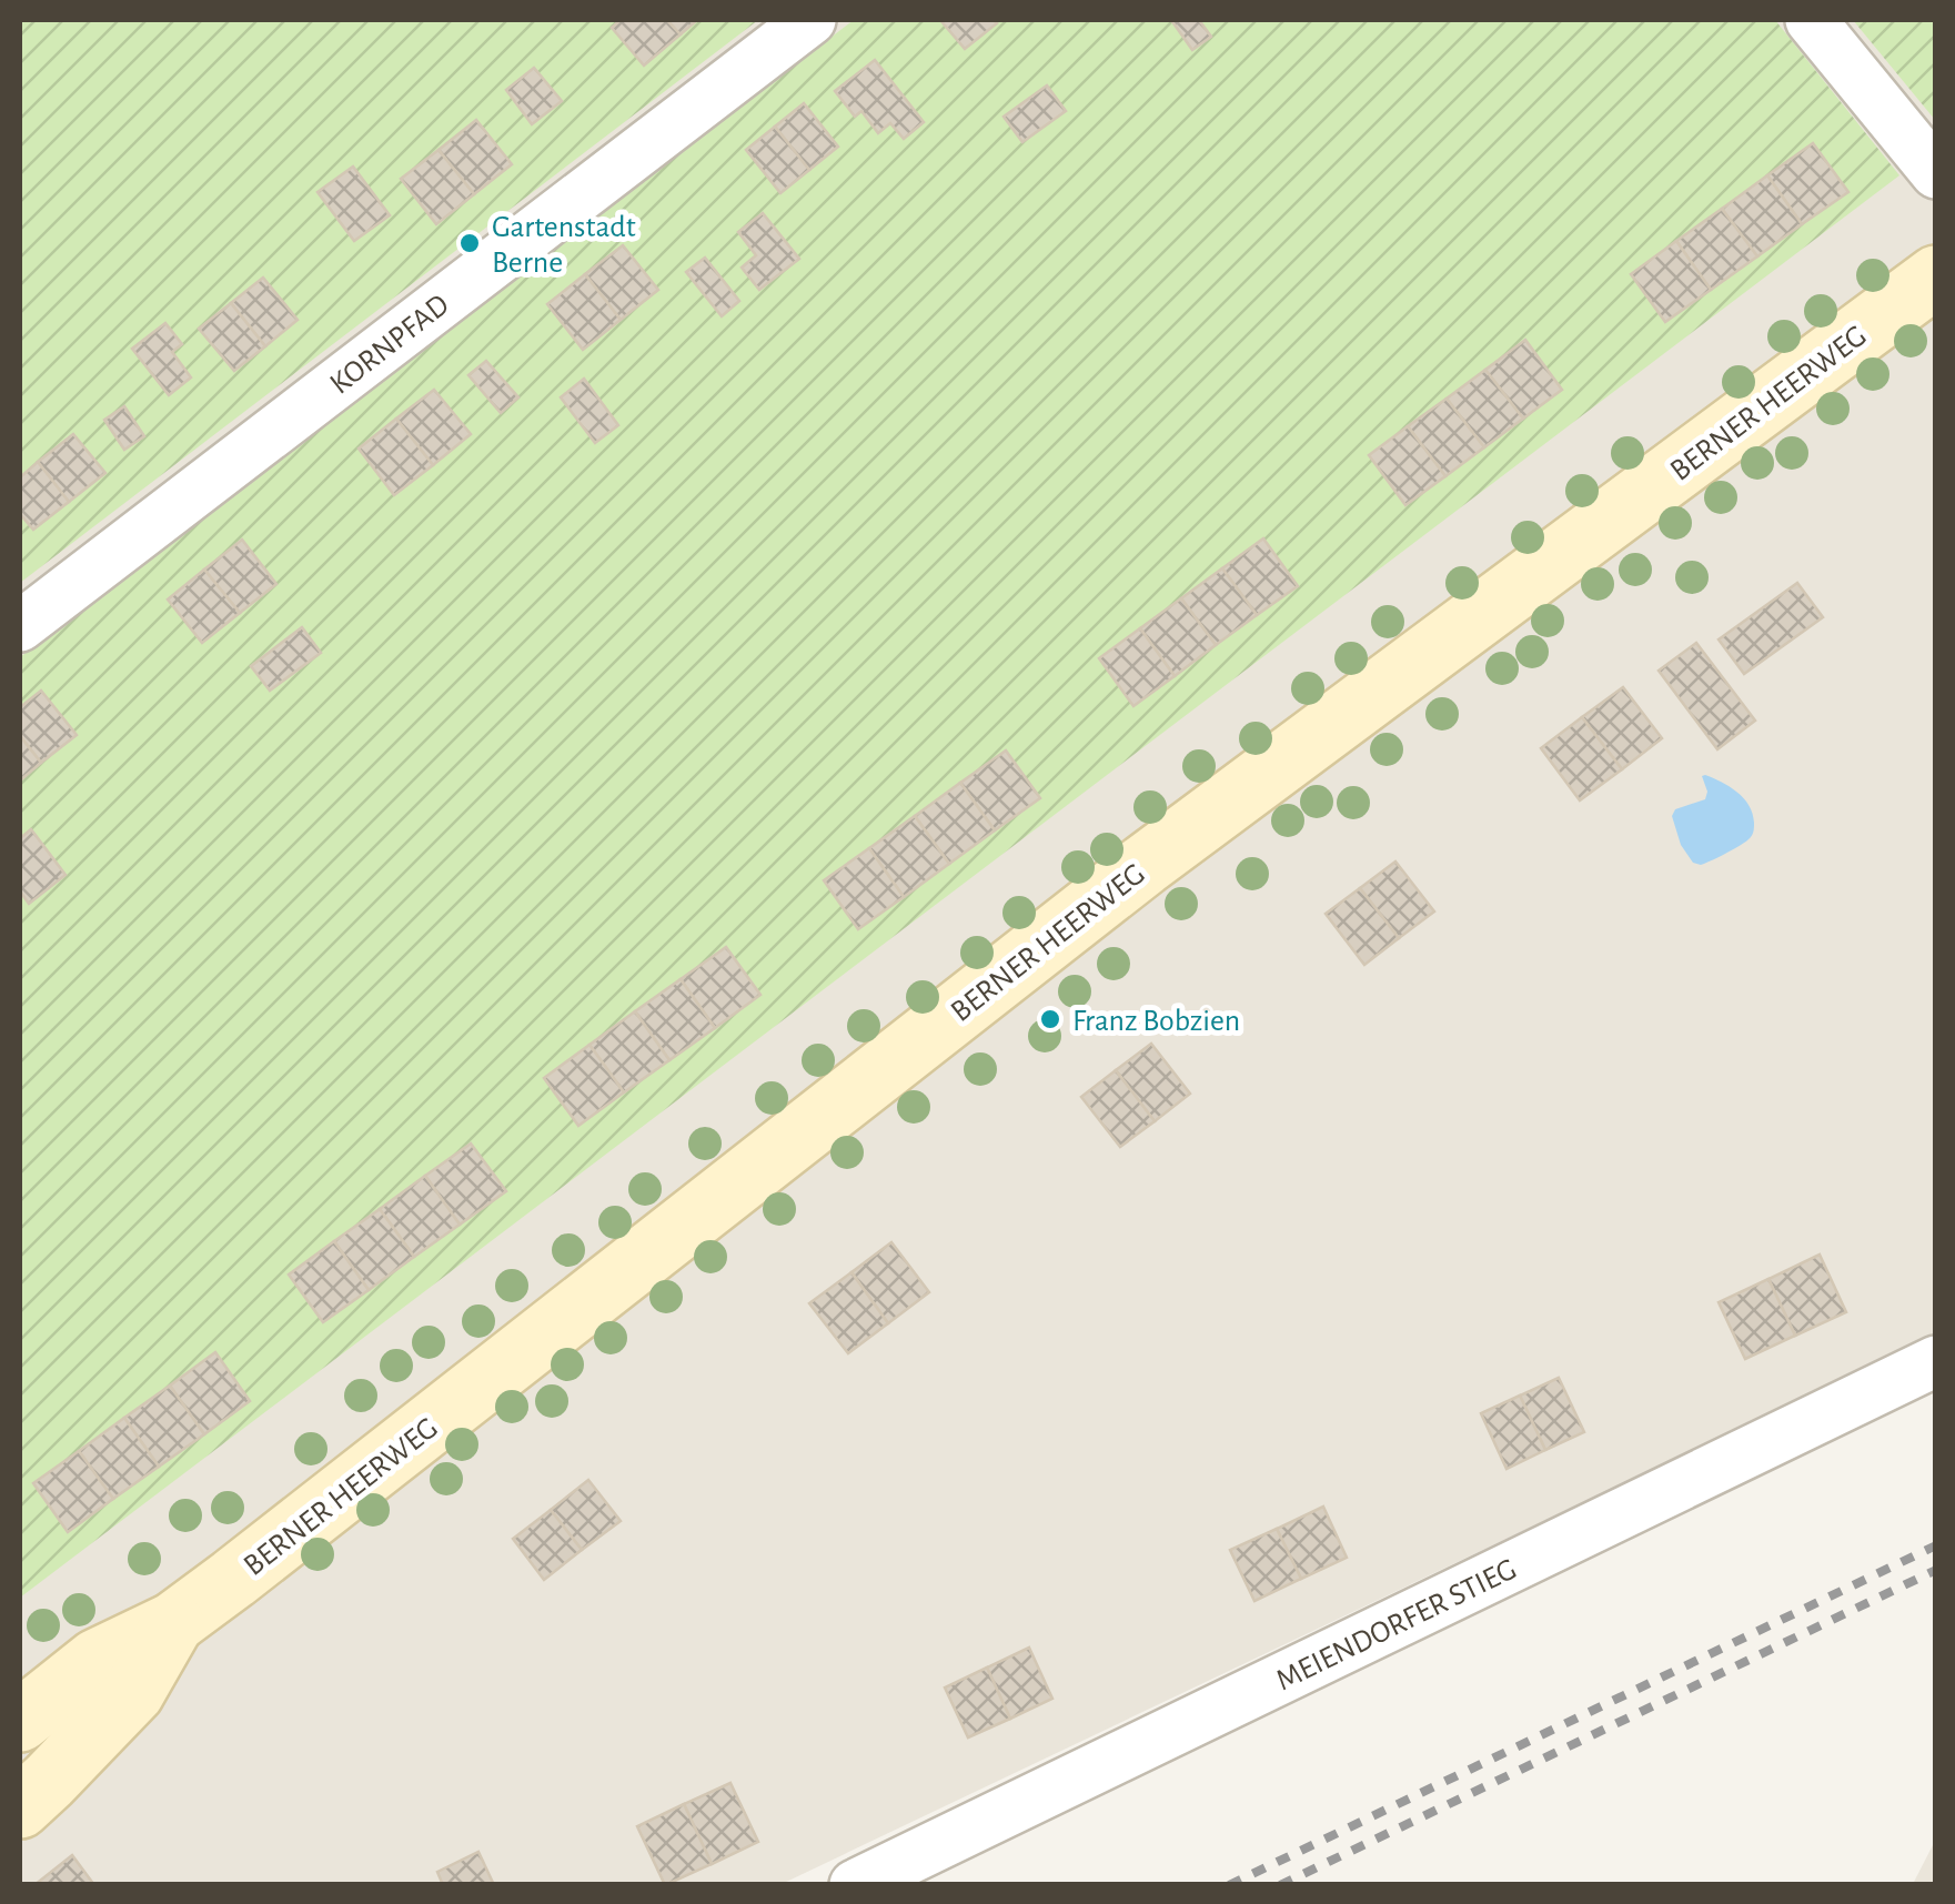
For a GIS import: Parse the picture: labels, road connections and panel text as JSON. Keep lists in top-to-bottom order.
{
  "streets": {
    "main road": ["BERNER HEERWEG"],
    "street": ["KORNPFAD", "MEIENDORFER STIEG"]
  },
  "places": ["Gartenstadt Berne", "Franz Bobzien"]
}
